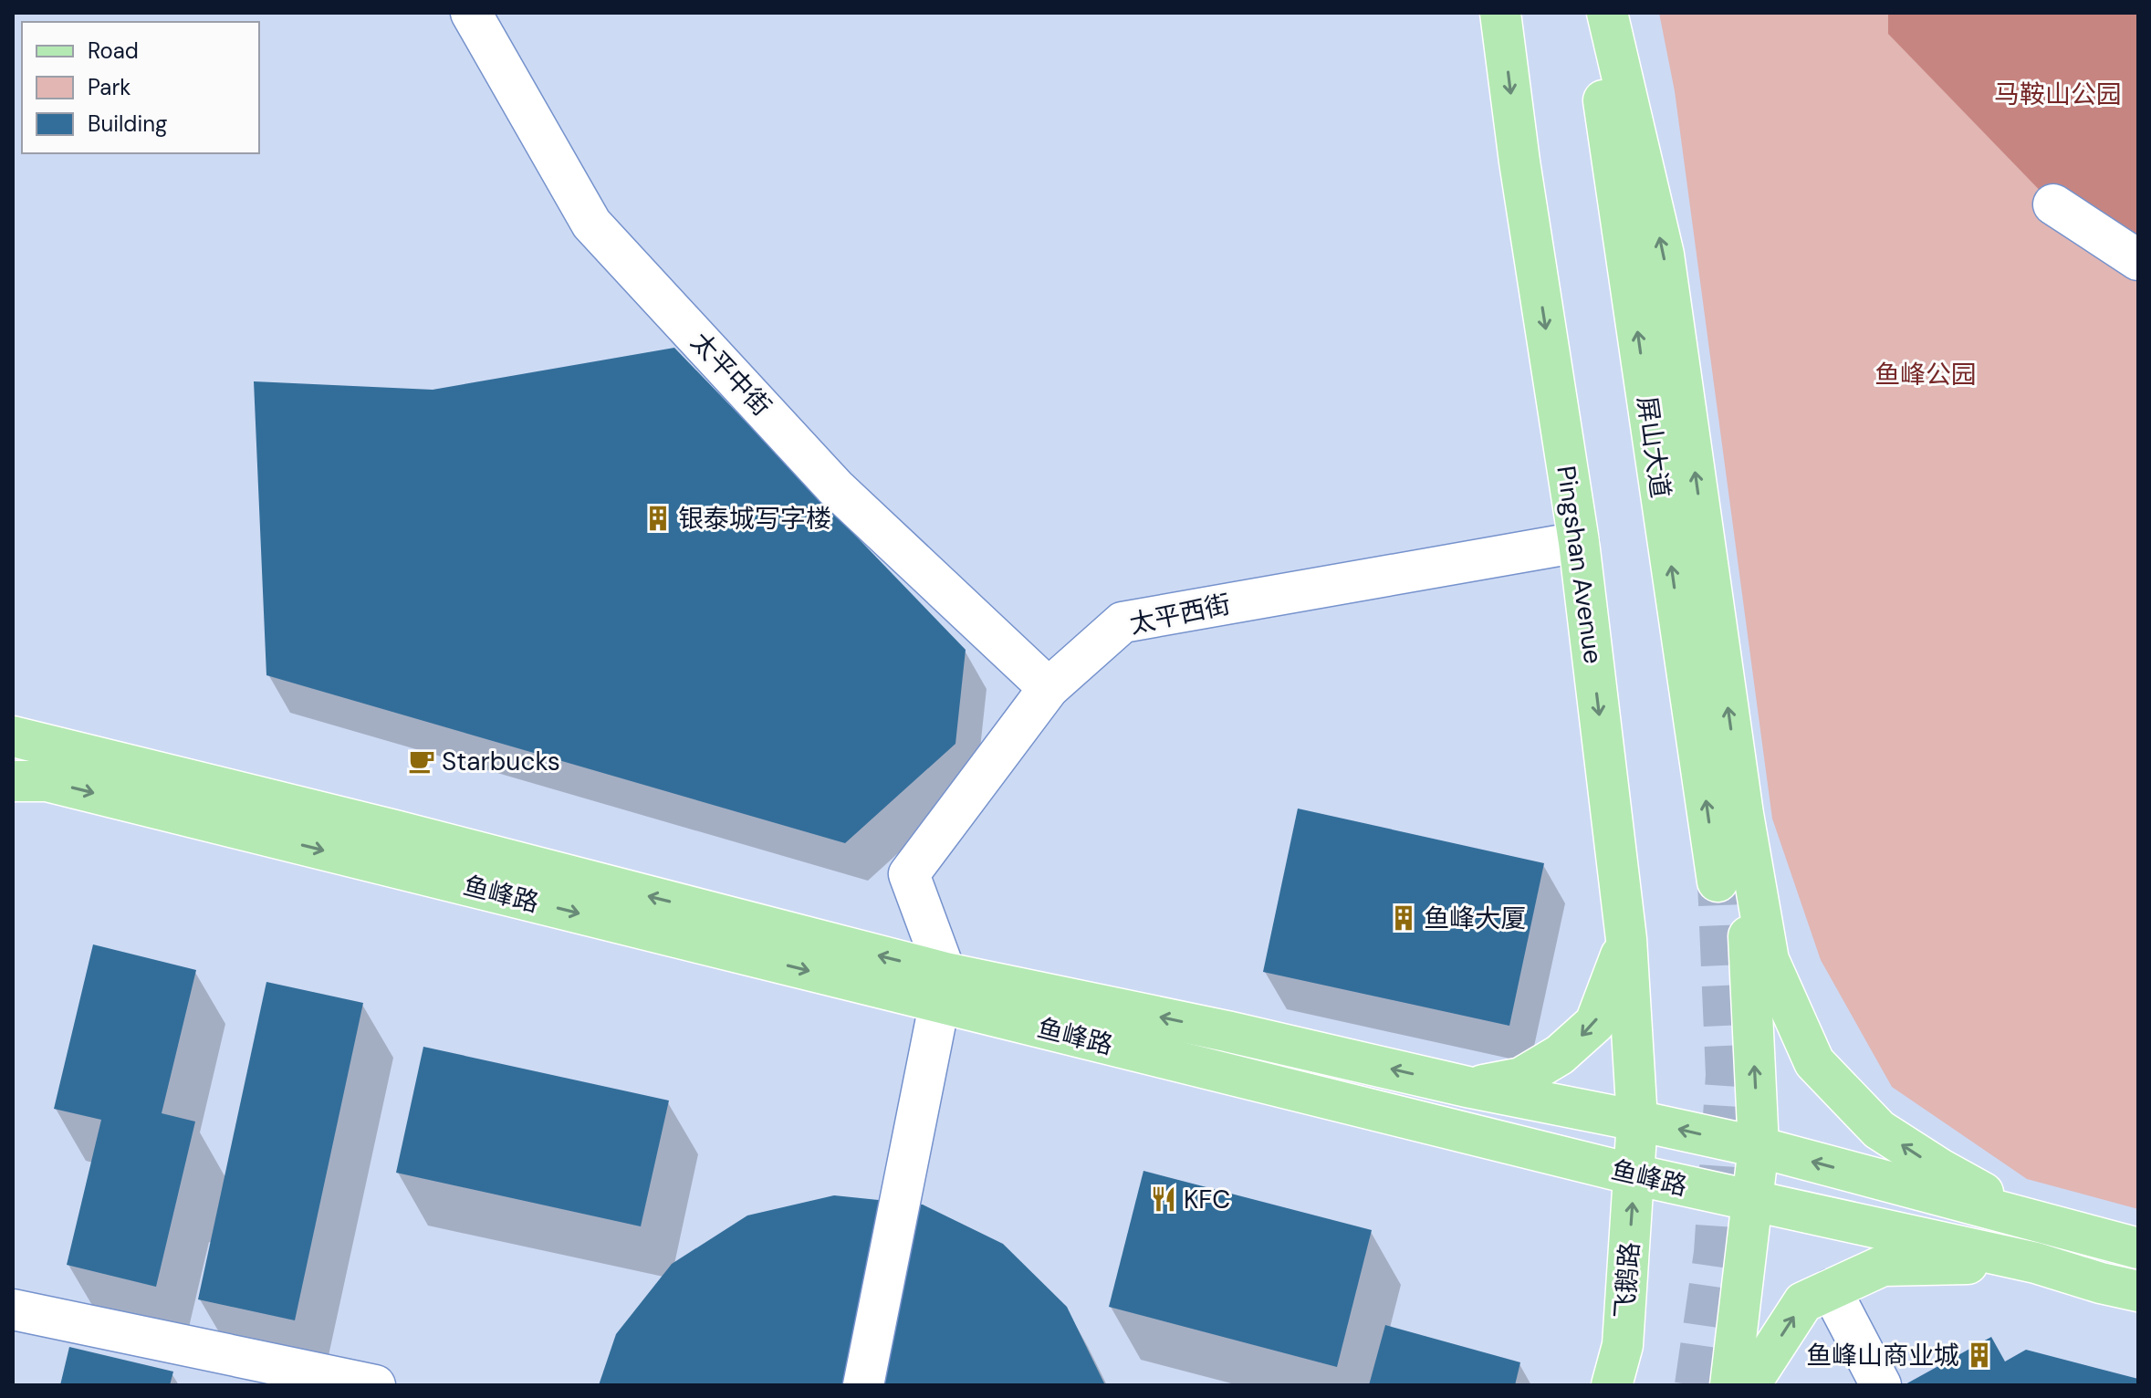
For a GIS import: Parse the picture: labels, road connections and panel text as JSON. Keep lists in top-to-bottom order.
{
  "streets": {
    "main road": [
      "屏山大道",
      "Pingshan Avenue",
      "鱼峰路",
      "飞鹅路"
    ],
    "street": ["太平中街", "太平西街"]
  },
  "crossings": [
    ["太平中街", "太平西街"],
    ["Pingshan Avenue", "太平西街"],
    ["Pingshan Avenue", "鱼峰路"],
    ["Pingshan Avenue", "飞鹅路"],
    ["太平西街", "鱼峰路"],
    ["鱼峰路", "飞鹅路"]
  ],
  "parks": ["马鞍山公园", "鱼峰公园"],
  "places": {
    "building": ["银泰城写字楼", "鱼峰大厦", "鱼峰山商业城"],
    "cafe": ["Starbucks"],
    "restaurant": ["KFC"]
  },
  "legend": ["Road", "Park", "Building"]
}
